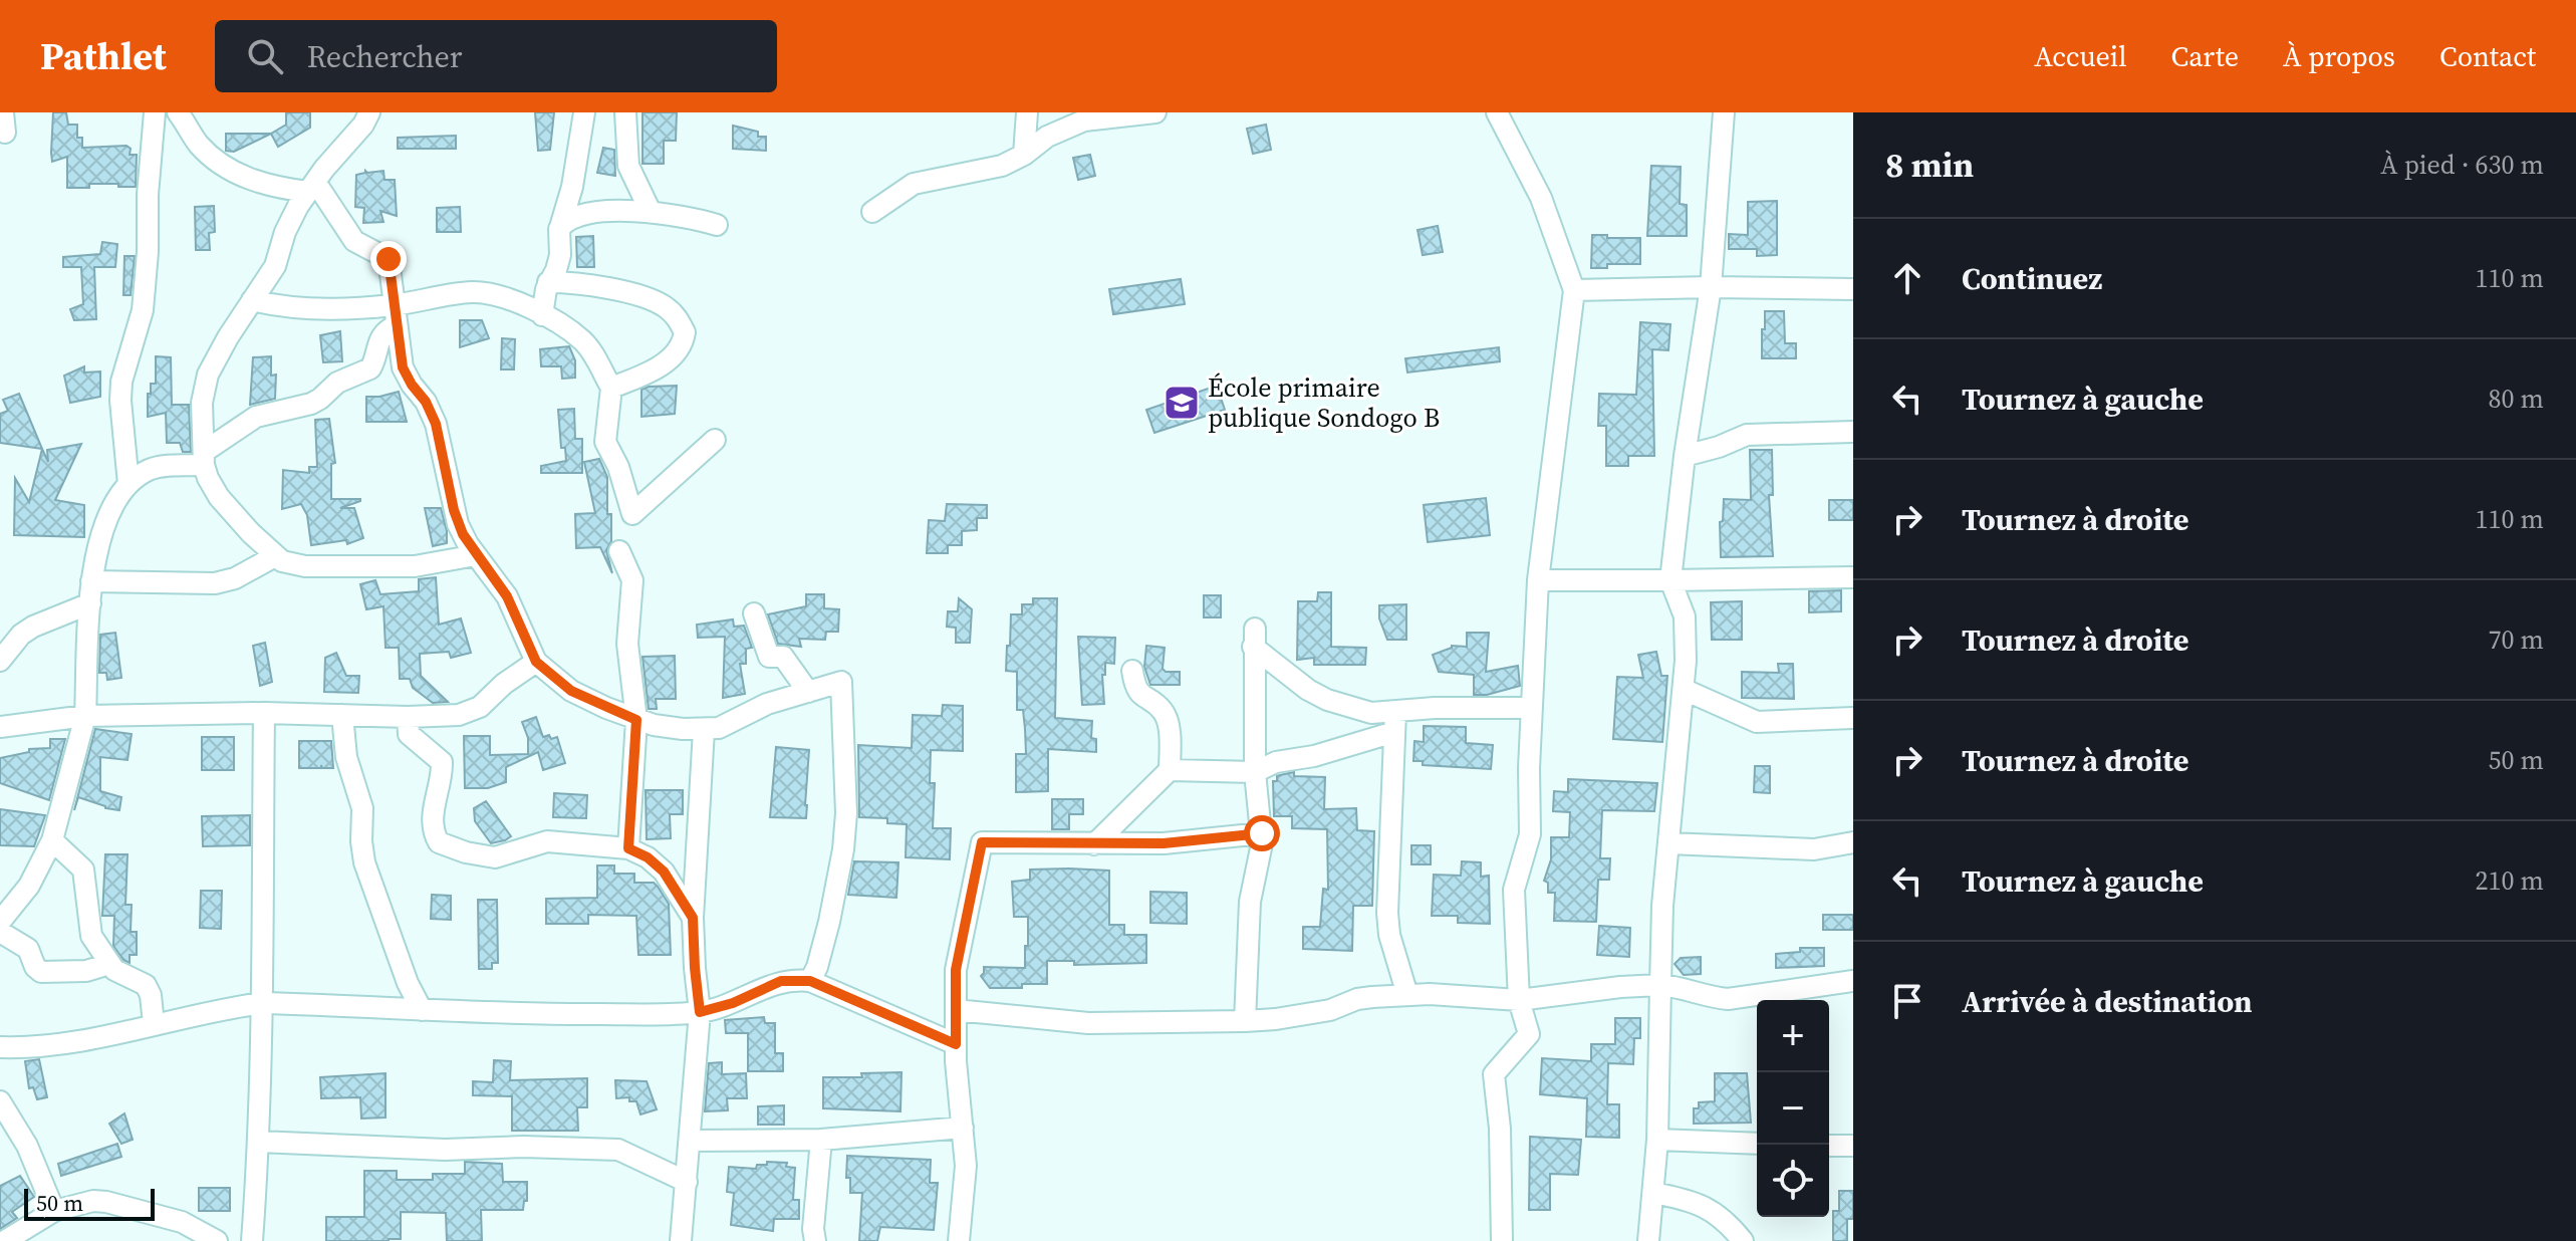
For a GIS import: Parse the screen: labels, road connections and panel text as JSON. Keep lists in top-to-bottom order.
{
  "places": {
    "school or university": ["École primaire publique Sondogo B"]
  },
  "scale_bar": "50 m",
  "page": {
    "header": "Pathlet",
    "search": "Rechercher",
    "nav": [
      "Accueil",
      "Carte",
      "À propos",
      "Contact"
    ],
    "heading": ["8 min", "À pied · 630 m"],
    "list": [
      ["Continuez", "110 m"],
      ["Tournez à gauche", "80 m"],
      ["Tournez à droite", "110 m"],
      ["Tournez à droite", "70 m"],
      ["Tournez à droite", "50 m"],
      ["Tournez à gauche", "210 m"],
      "Arrivée à destination"
    ],
    "map_buttons": ["+", "−"],
    "scale": "50 m"
  }
}
